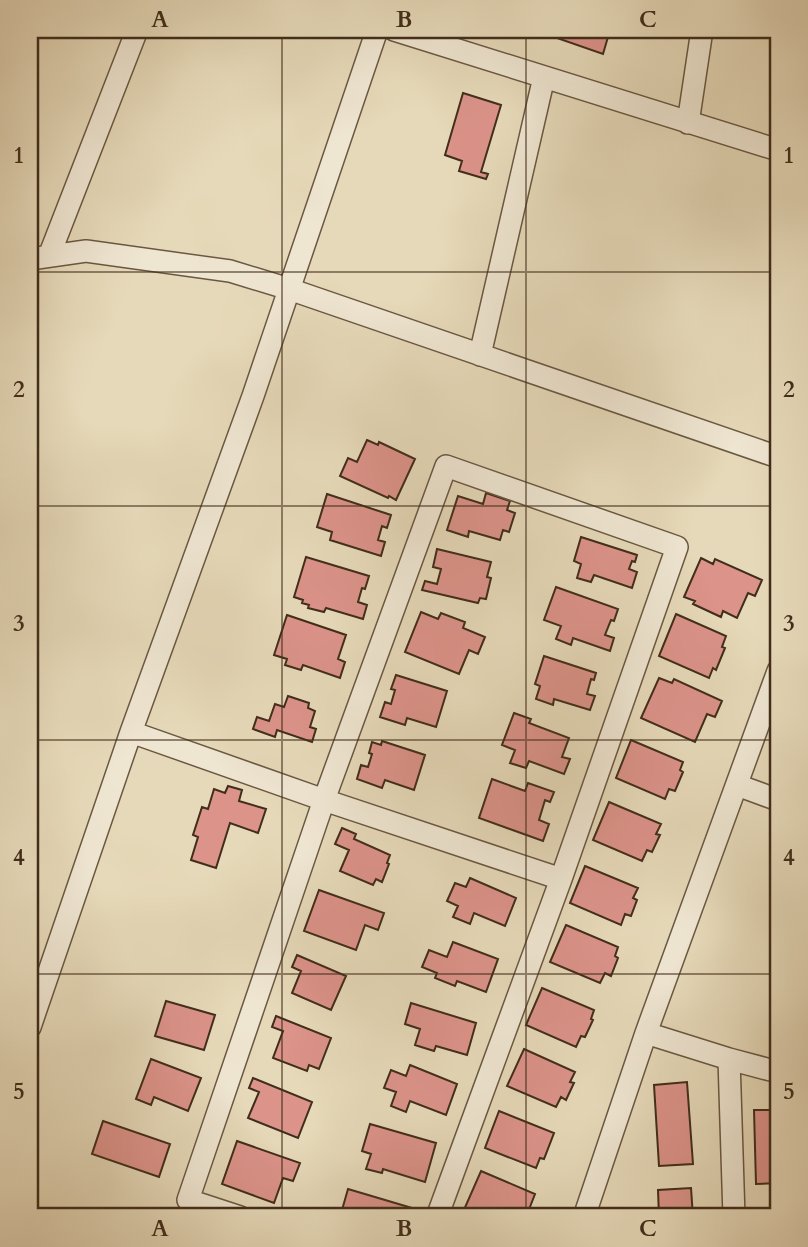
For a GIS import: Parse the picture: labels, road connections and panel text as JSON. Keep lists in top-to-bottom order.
{
  "grid": {
    "columns": ["A", "B", "C"],
    "rows": [
      "1",
      "2",
      "3",
      "4",
      "5"
    ]
  }
}
